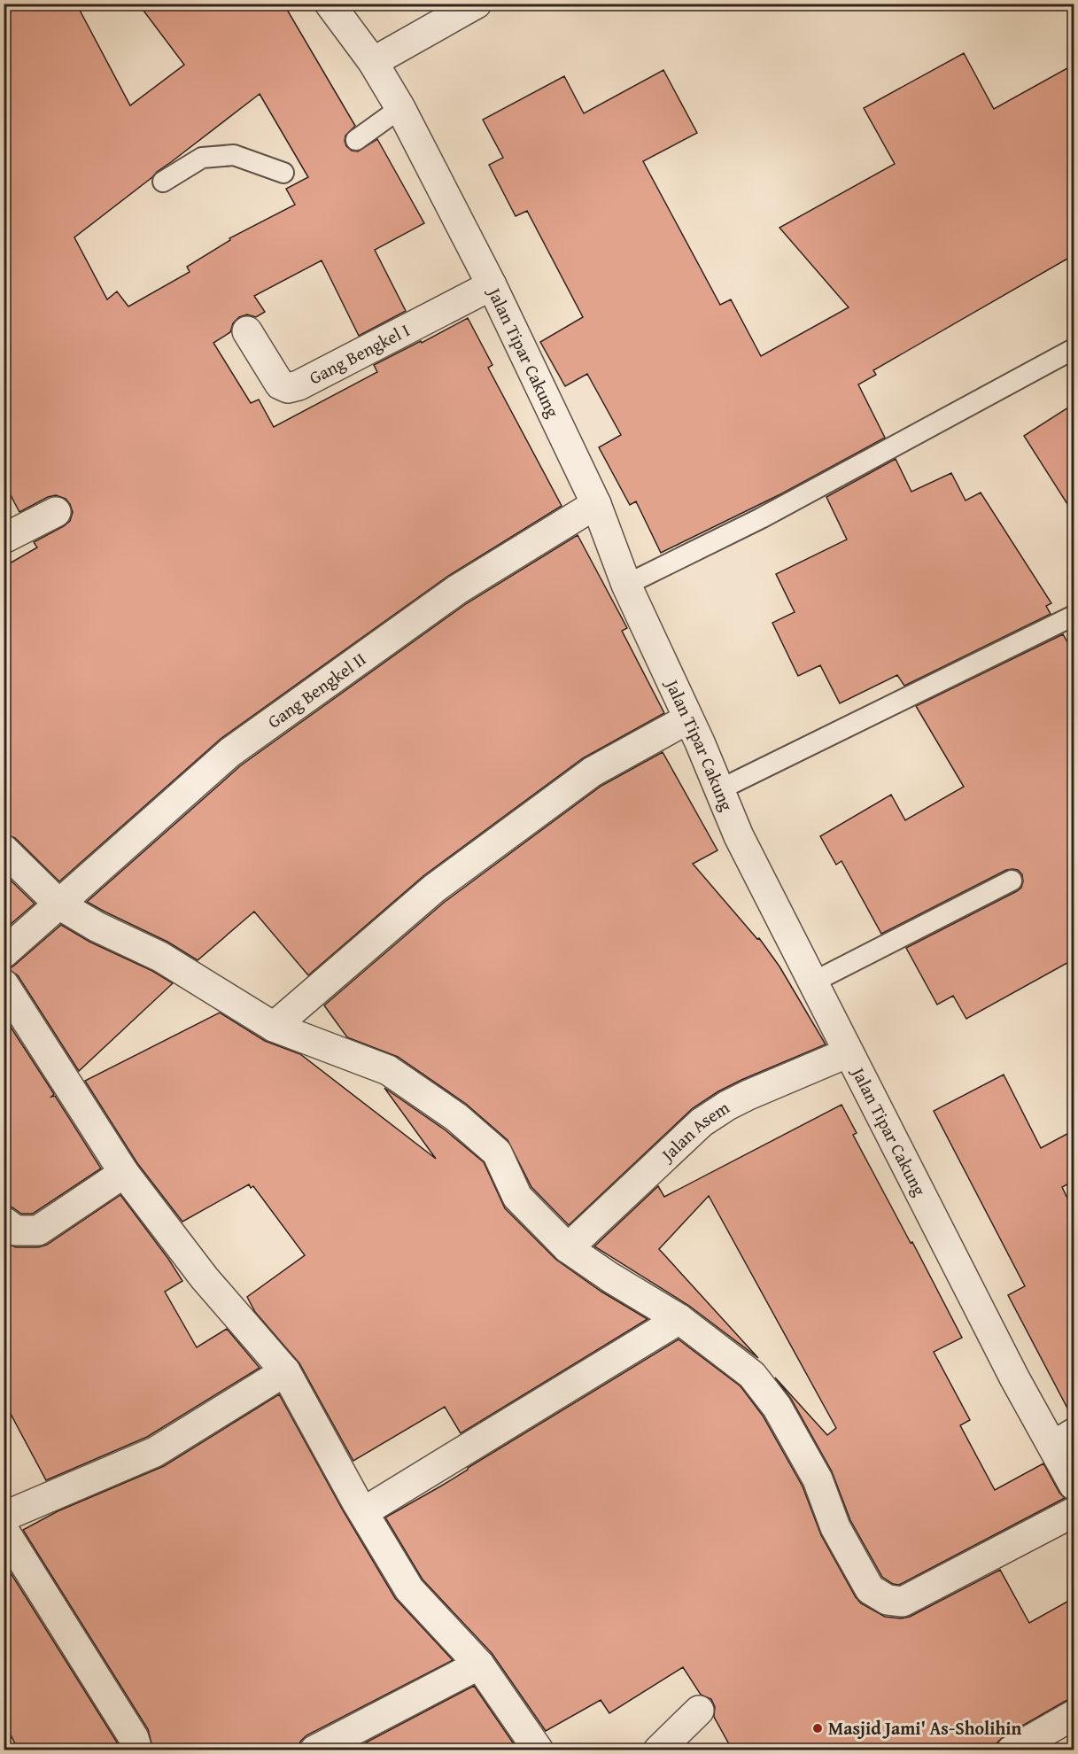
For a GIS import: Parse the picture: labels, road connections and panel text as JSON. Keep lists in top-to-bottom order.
{
  "streets": {
    "street": [
      "Jalan Tipar Cakung",
      "Gang Bengkel I",
      "Gang Bengkel II",
      "Jalan Asem"
    ]
  },
  "crossings": [
    ["Jalan Tipar Cakung", "Gang Bengkel I"],
    ["Jalan Tipar Cakung", "Gang Bengkel II"],
    ["Jalan Tipar Cakung", "Jalan Asem"]
  ],
  "places": ["Masjid Jami' As-Sholihin"]
}
